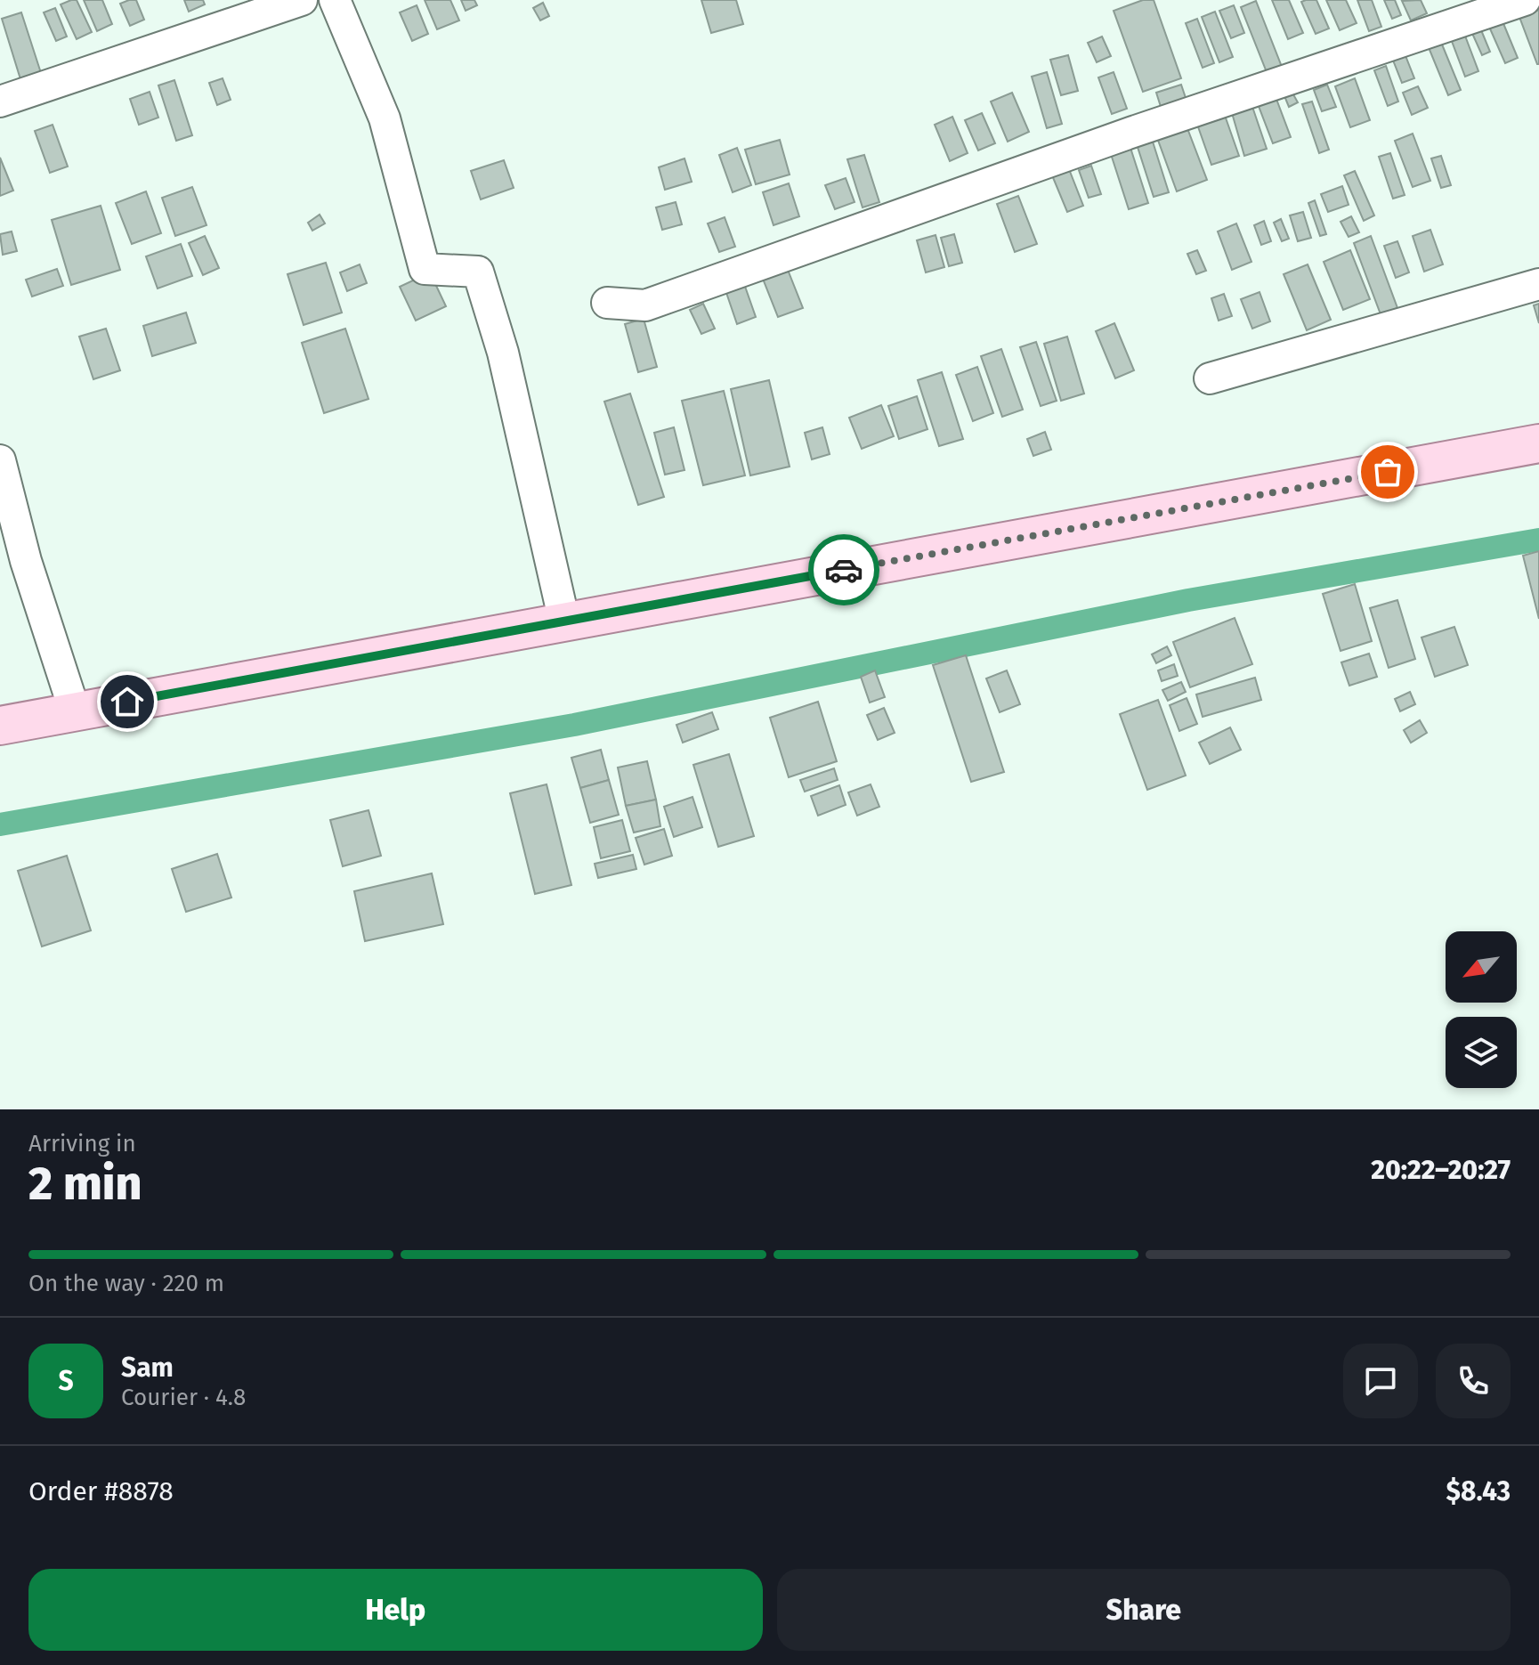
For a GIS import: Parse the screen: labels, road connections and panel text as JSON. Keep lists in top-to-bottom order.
{
  "north": "bottom left",
  "page": {
    "heading": ["2 min", "Arriving in", "20:22–20:27"],
    "panel": [
      "Sam",
      "Courier · 4.8",
      "Order #8878",
      "$8.43"
    ],
    "bar": "On the way · 220 m",
    "round": "S",
    "buttons": ["Help", "Share"]
  }
}
